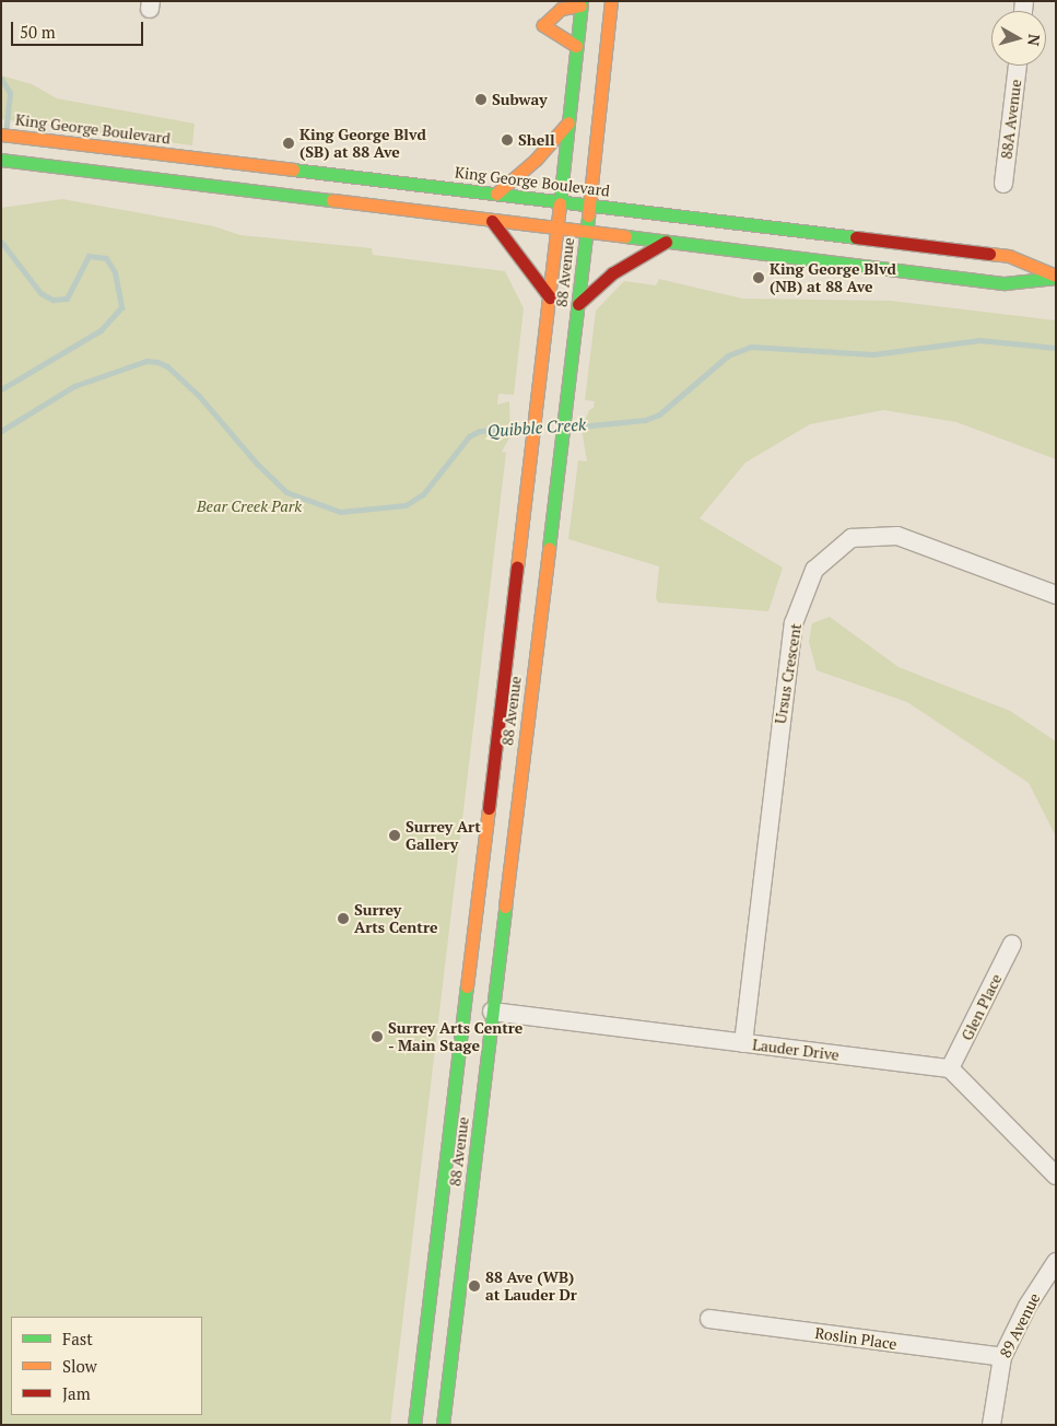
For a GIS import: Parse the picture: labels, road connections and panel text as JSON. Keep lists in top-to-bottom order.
{
  "streets": {
    "main road": ["King George Boulevard", "88 Avenue"],
    "street": [
      "88A Avenue",
      "Ursus Crescent",
      "Glen Place",
      "Lauder Drive",
      "89 Avenue",
      "Roslin Place"
    ]
  },
  "crossings": [
    ["King George Boulevard", "88 Avenue"],
    ["88 Avenue", "Lauder Drive"],
    ["Ursus Crescent", "Lauder Drive"],
    ["Glen Place", "Lauder Drive"],
    ["89 Avenue", "Roslin Place"]
  ],
  "water": ["Quibble Creek"],
  "parks": ["Bear Creek Park"],
  "places": [
    "Subway",
    "Shell",
    "King George Blvd (SB) at 88 Ave",
    "King George Blvd (NB) at 88 Ave",
    "Surrey Art Gallery",
    "Surrey Arts Centre",
    "Surrey Arts Centre - Main Stage",
    "88 Ave (WB) at Lauder Dr"
  ],
  "legend": ["Fast", "Slow", "Jam"],
  "scale_bar": "50 m",
  "north": "right"
}
